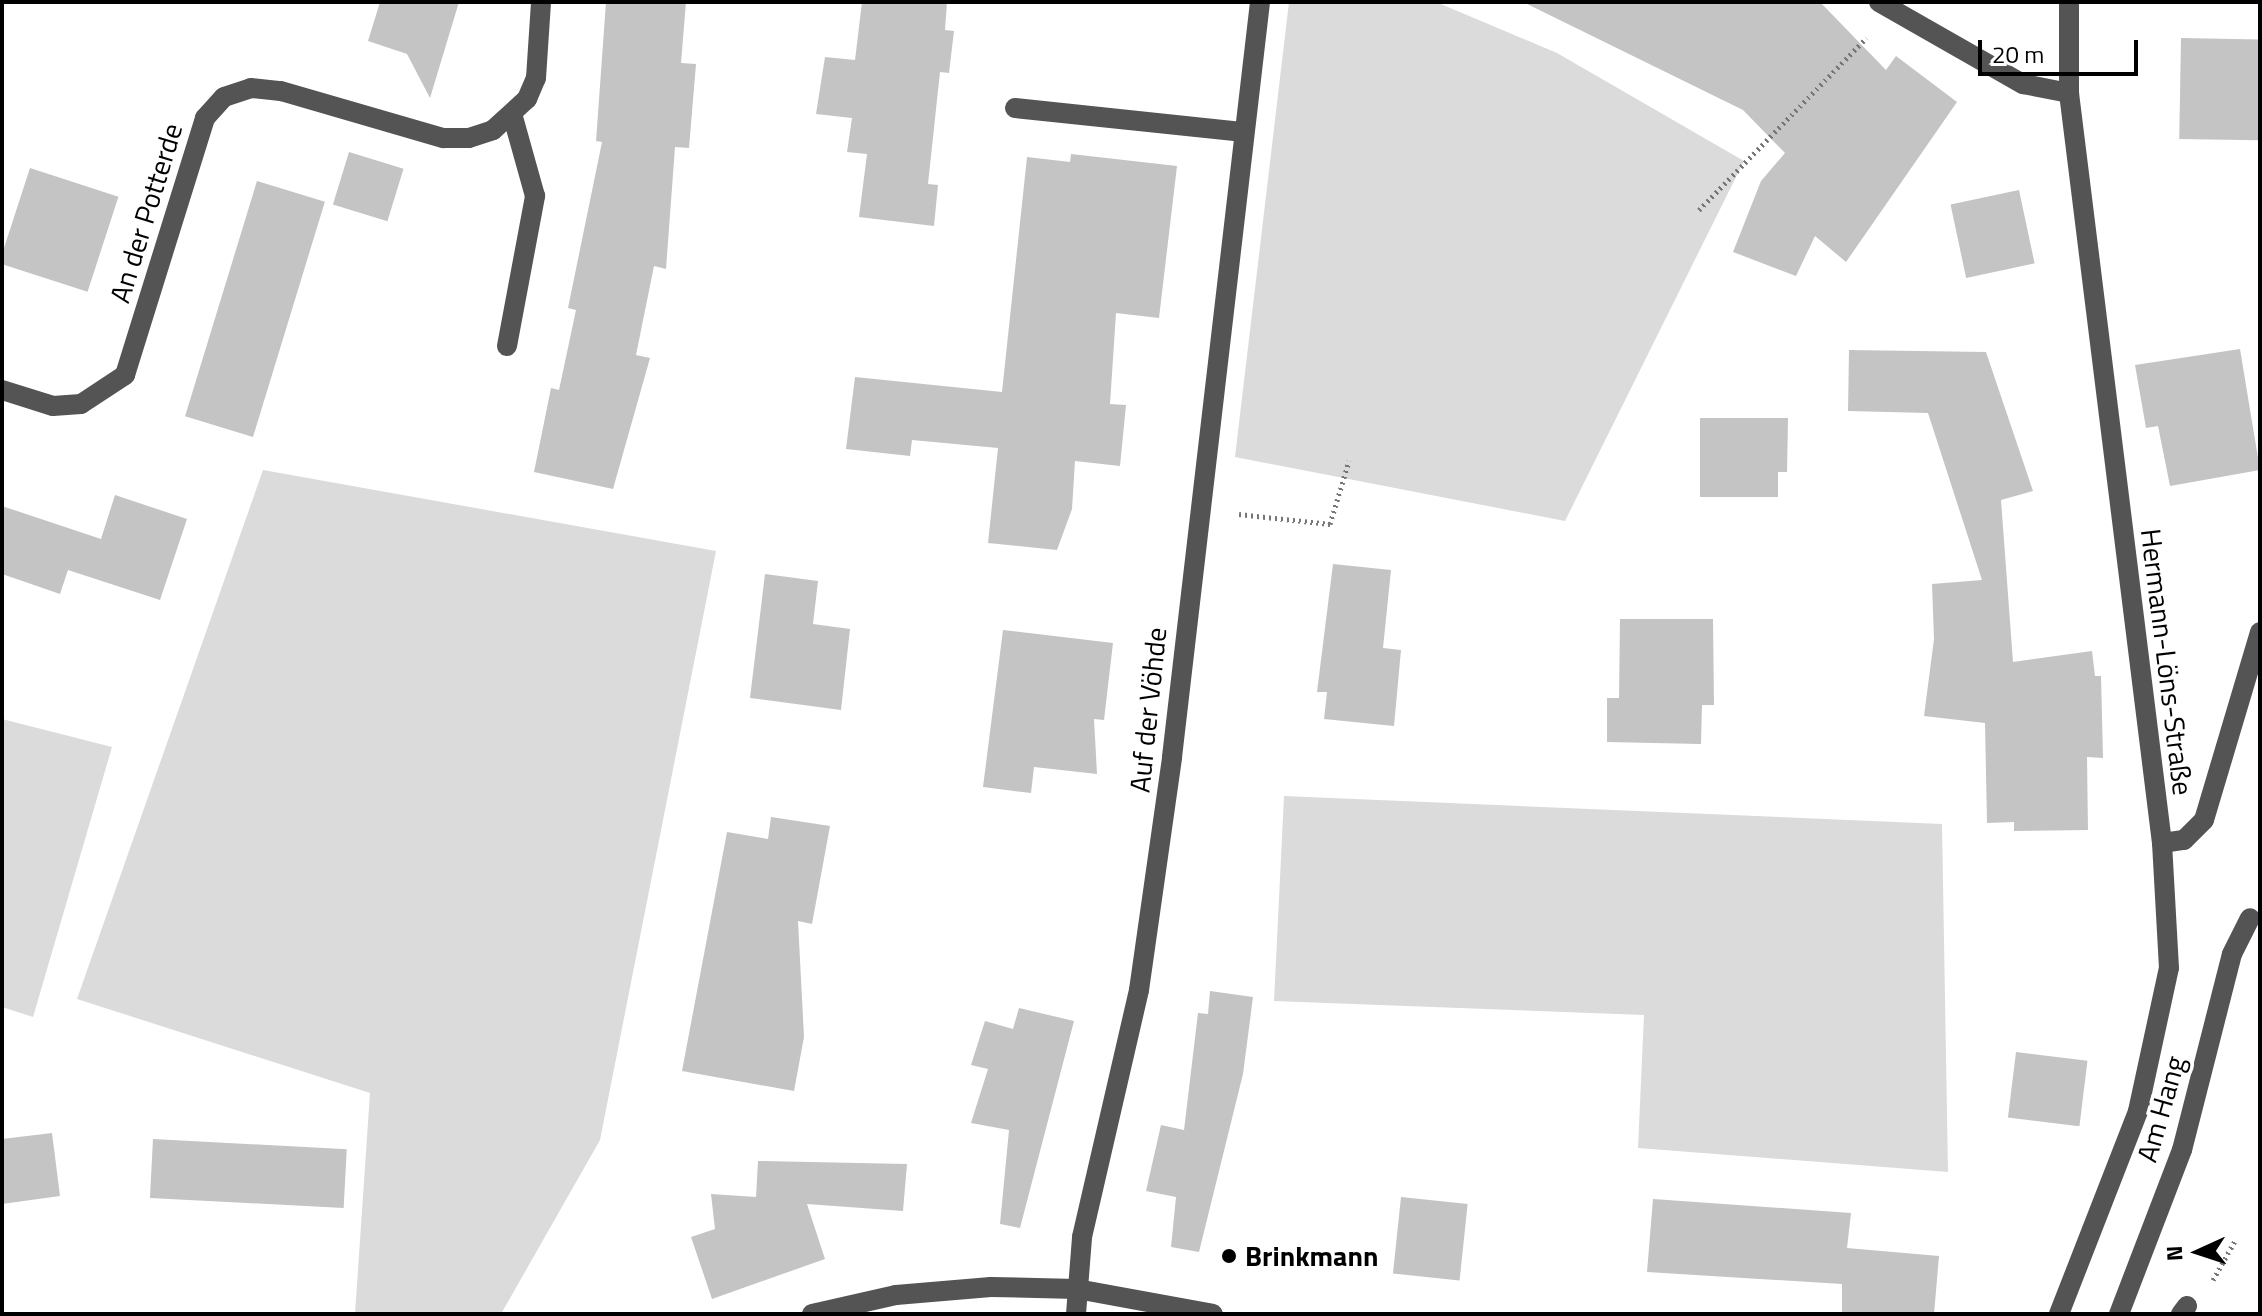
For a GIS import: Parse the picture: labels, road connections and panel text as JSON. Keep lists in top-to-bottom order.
{
  "streets": {
    "street": [
      "An der Potterde",
      "Hermann-Löns-Straße",
      "Auf der Vöhde",
      "Am Hang"
    ]
  },
  "places": ["Brinkmann"],
  "scale_bar": "20 m",
  "north": "left"
}
